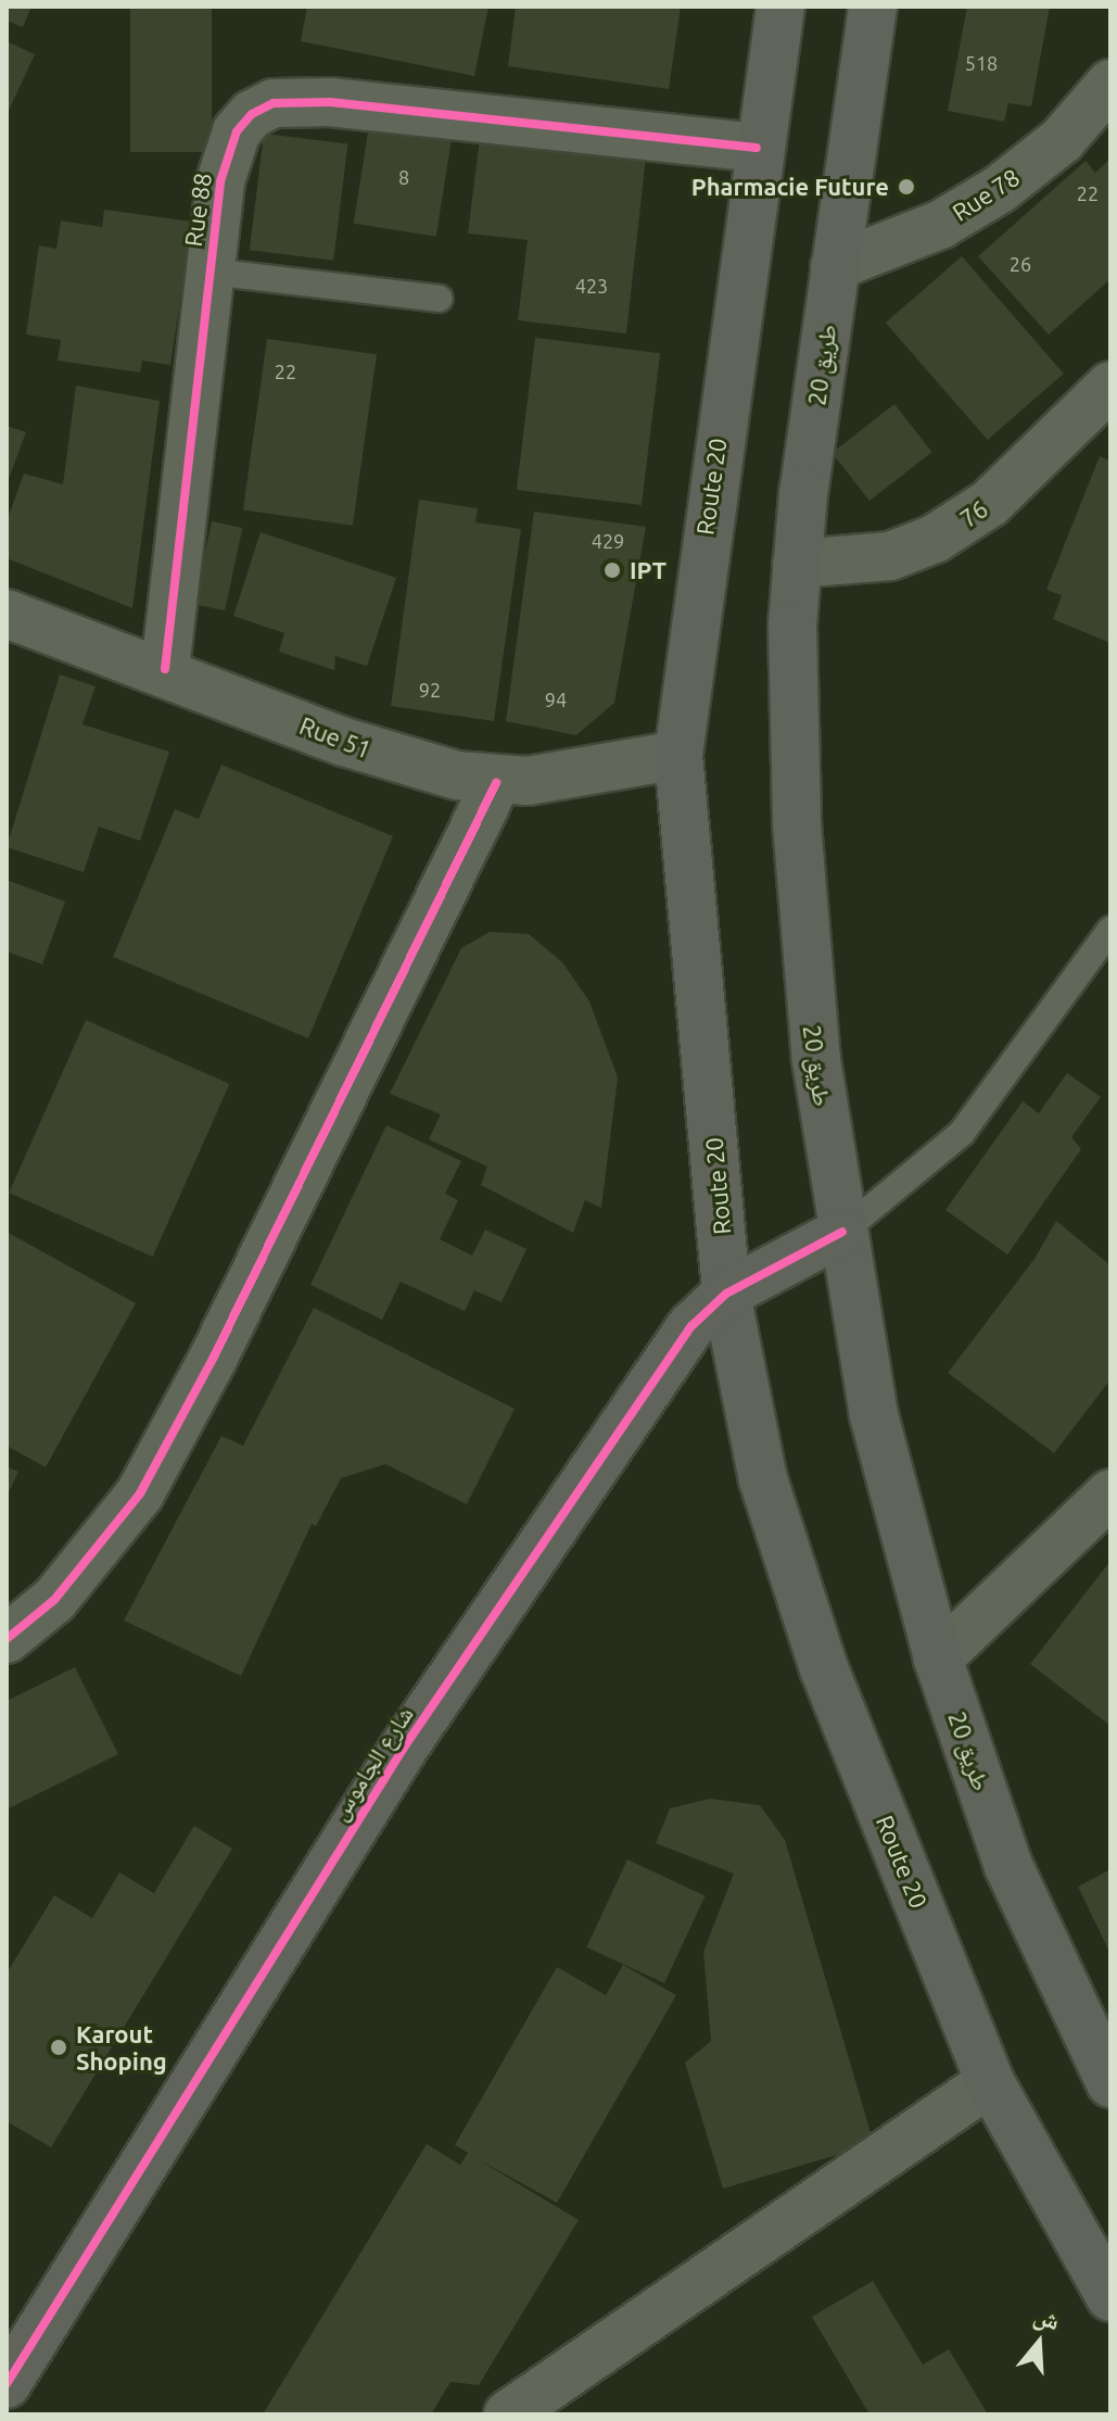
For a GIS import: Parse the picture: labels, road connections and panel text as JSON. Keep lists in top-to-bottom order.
{
  "streets": {
    "main road": ["طريق 20", "Route 20", "شارع الجاموس"],
    "street": [
      "Rue 78",
      "Rue 88",
      "76",
      "Rue 51"
    ]
  },
  "crossings": [
    ["Rue 78", "طريق 20"],
    ["Rue 88", "Route 20"],
    ["Rue 88", "Rue 51"],
    ["طريق 20", "76"],
    ["طريق 20", "شارع الجاموس"],
    ["Route 20", "Rue 51"],
    ["Route 20", "شارع الجاموس"]
  ],
  "places": ["Pharmacie Future", "IPT", "Karout Shoping"],
  "house_numbers": [
    "518",
    "8",
    "22",
    "26",
    "423",
    "22",
    "429",
    "92",
    "94"
  ],
  "north": "top"
}
